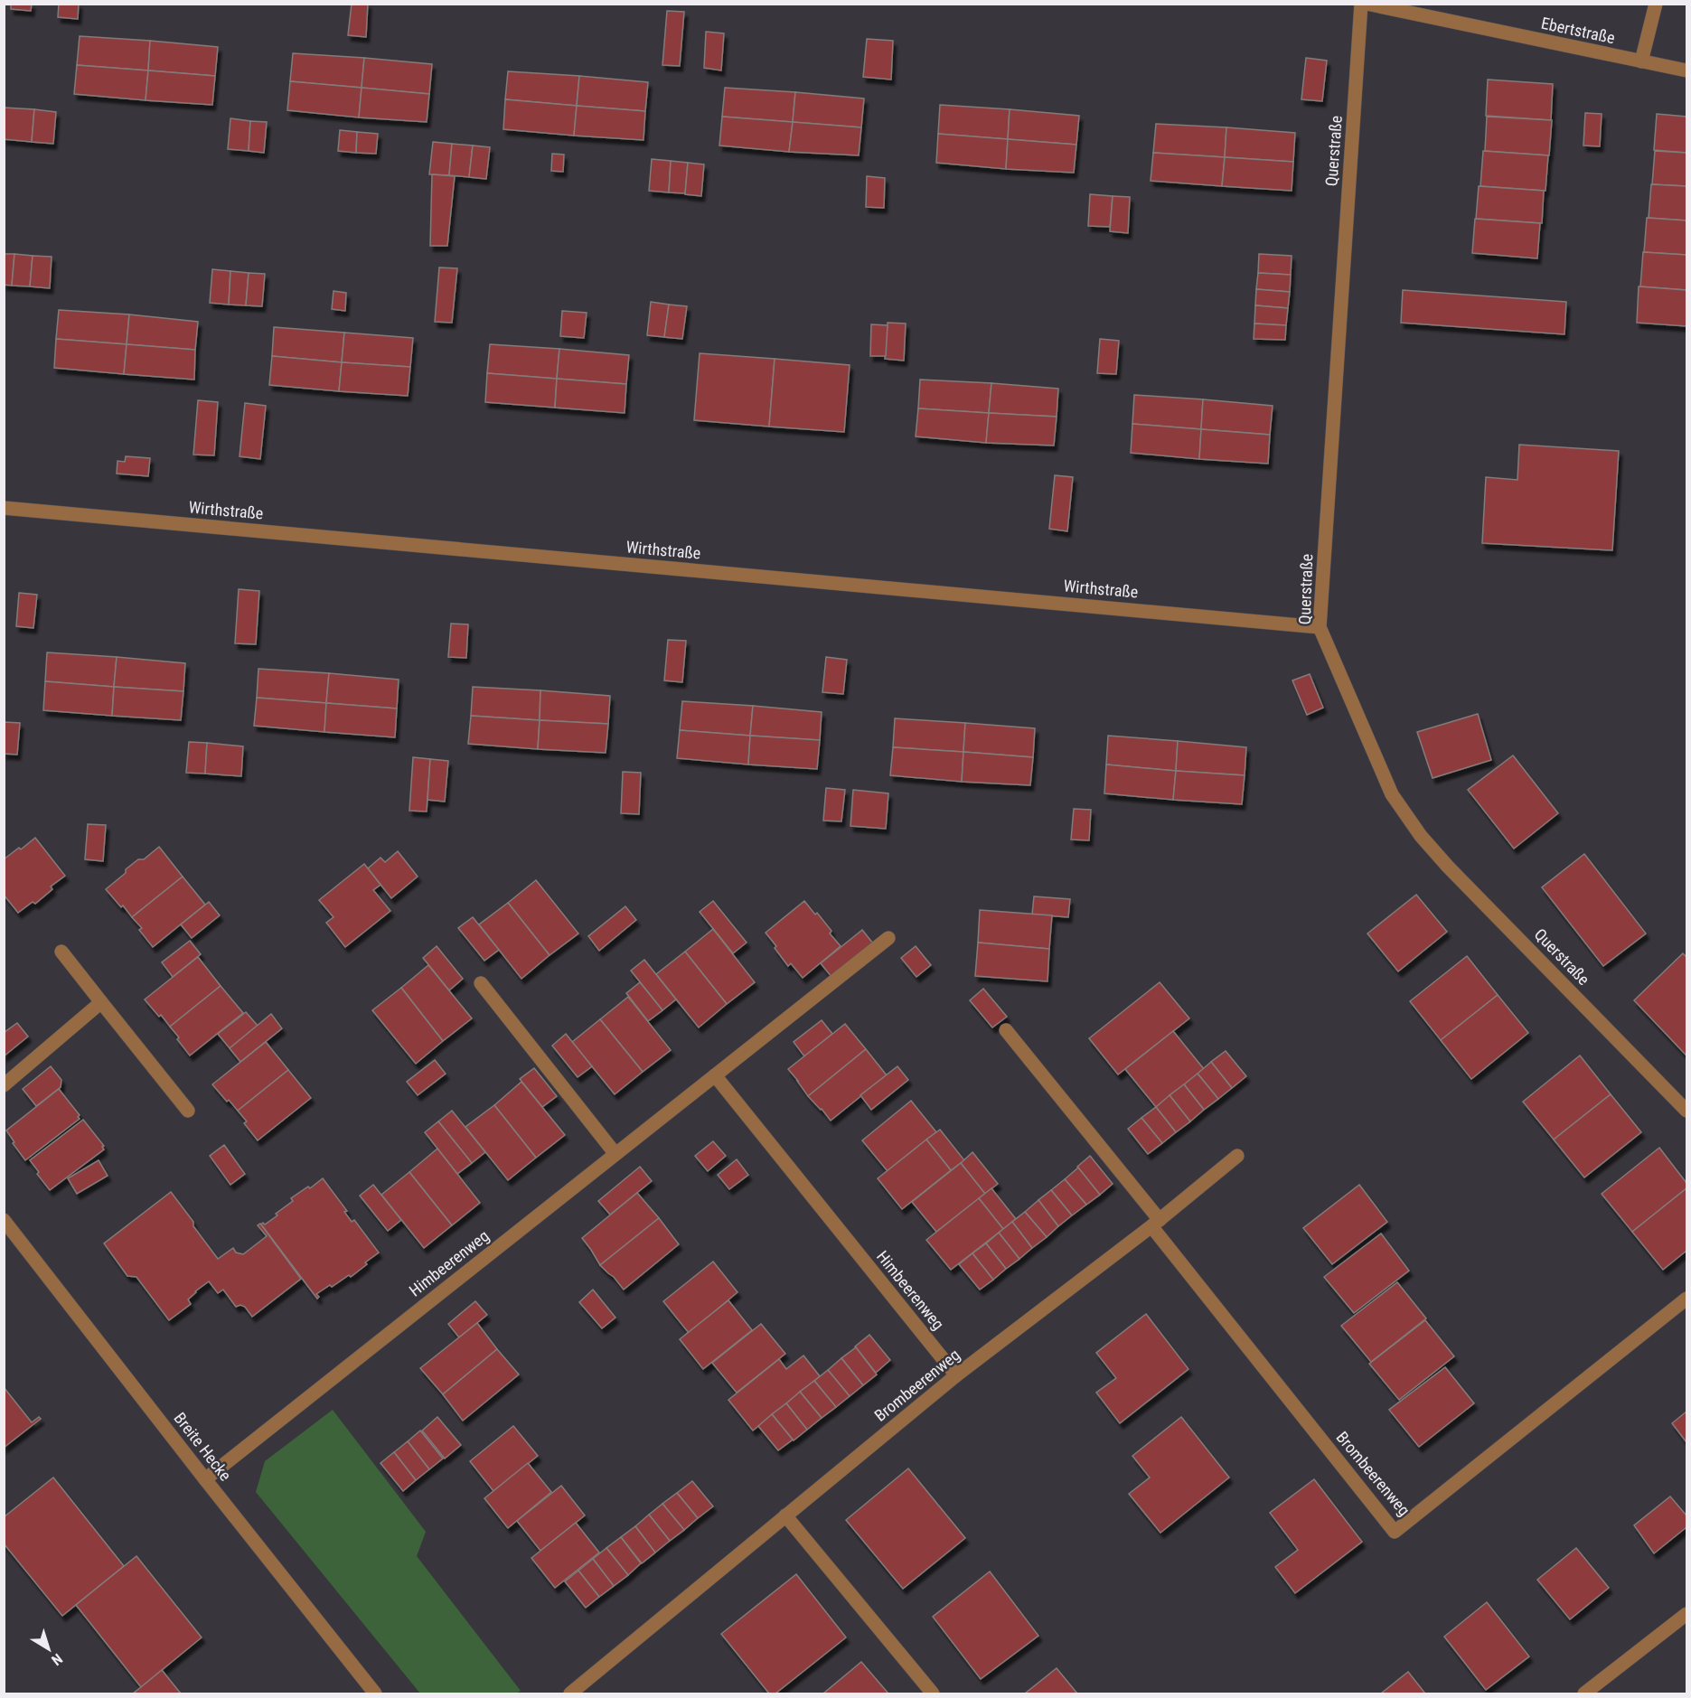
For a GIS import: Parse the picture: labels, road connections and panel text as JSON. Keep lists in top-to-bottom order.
{
  "streets": {
    "street": [
      "Ebertstraße",
      "Querstraße",
      "Wirthstraße",
      "Himbeerenweg",
      "Brombeerenweg",
      "Breite Hecke"
    ]
  },
  "crossings": [
    ["Querstraße", "Wirthstraße"],
    ["Himbeerenweg", "Brombeerenweg"],
    ["Himbeerenweg", "Breite Hecke"]
  ],
  "north": "bottom right"
}
